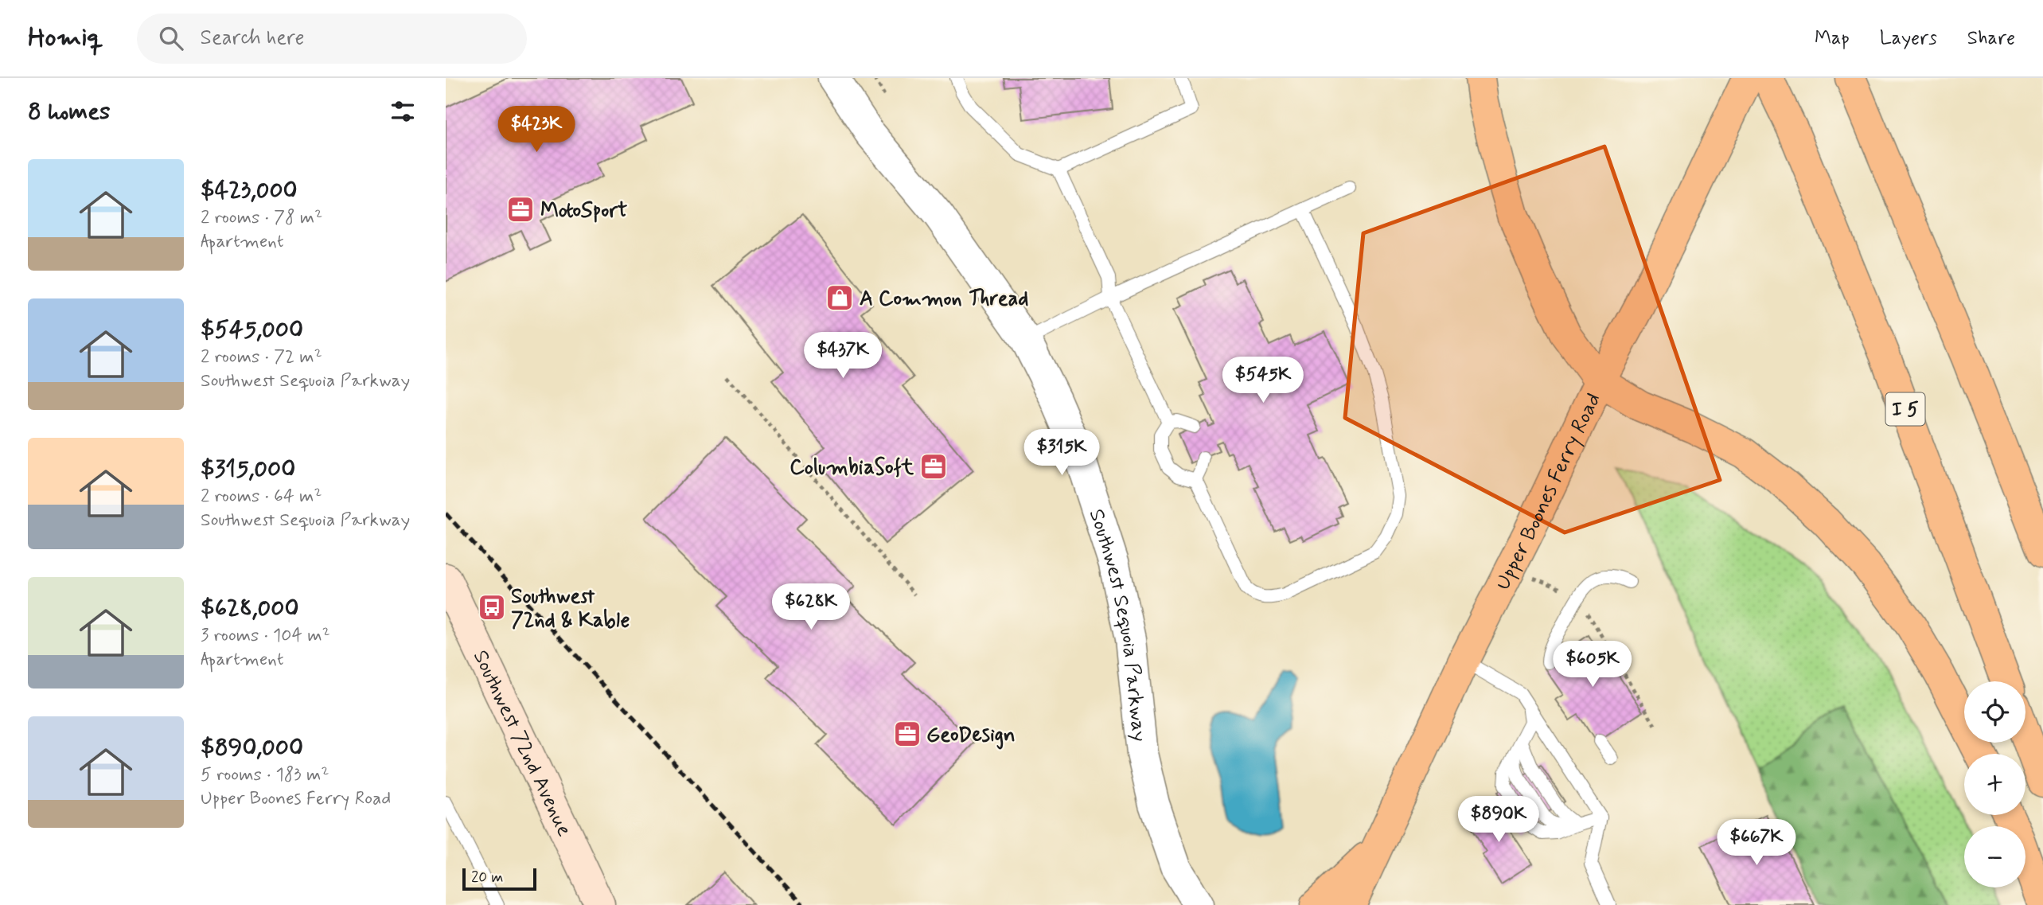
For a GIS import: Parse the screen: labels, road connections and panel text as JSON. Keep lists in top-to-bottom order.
{
  "streets": {
    "main road": ["I 5", "Upper Boones Ferry Road", "Southwest 72nd Avenue"],
    "street": ["Southwest Sequoia Parkway"]
  },
  "places": {
    "office": ["MotoSport", "ColumbiaSoft", "GeoDesign"],
    "shop": ["A Common Thread"],
    "bus stop": ["Southwest 72nd & Kable"]
  },
  "scale_bar": "20 m",
  "page": {
    "header": "Homiq",
    "search": "Search here",
    "nav": ["Map", "Layers", "Share"],
    "heading": "8 homes",
    "price": [
      "$423K",
      "$437K",
      "$545K",
      "$315K",
      "$628K",
      "$605K",
      "$890K",
      "$667K"
    ],
    "list": [
      {
        "name": "$423,000",
        "note": "2 rooms · 78 m² · Apartment"
      },
      {
        "name": "$545,000",
        "note": "2 rooms · 72 m² · Southwest Sequoia Parkway"
      },
      {
        "name": "$315,000",
        "note": "2 rooms · 64 m² · Southwest Sequoia Parkway"
      },
      {
        "name": "$628,000",
        "note": "3 rooms · 104 m² · Apartment"
      },
      {
        "name": "$890,000",
        "note": "5 rooms · 183 m² · Upper Boones Ferry Road"
      }
    ],
    "map_buttons": ["+", "−"],
    "scale": "20 m"
  }
}
